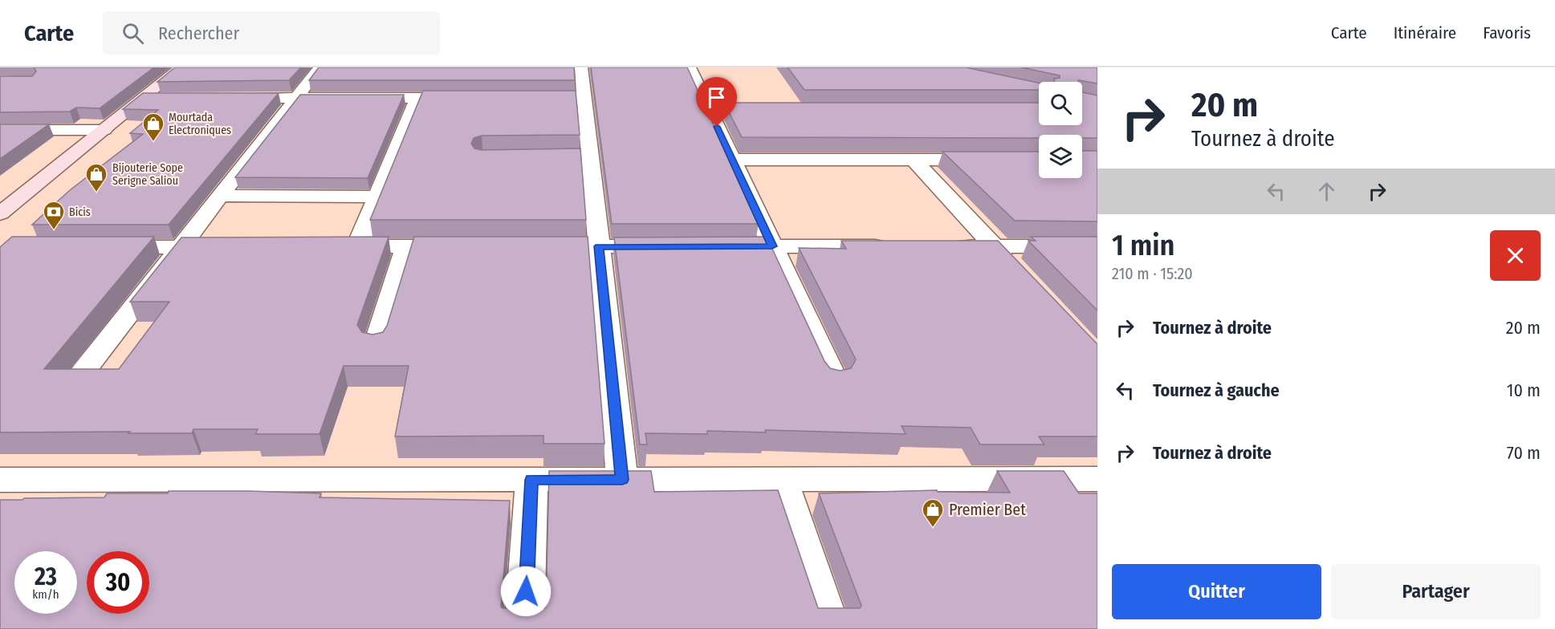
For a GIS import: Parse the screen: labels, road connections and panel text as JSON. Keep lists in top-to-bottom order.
{
  "places": {
    "shop": ["Mourtada Electroniques", "Bijouterie Sope Serigne Saliou", "Premier Bet"],
    "bank": ["Bicis"]
  },
  "page": {
    "header": "Carte",
    "search": "Rechercher",
    "nav": ["Carte", "Itinéraire", "Favoris"],
    "turn": ["20 m", "Tournez à droite"],
    "heading": ["1 min", "210 m · 15:20"],
    "list": [
      {
        "name": "Tournez à droite",
        "value": "20 m"
      },
      {
        "name": "Tournez à gauche",
        "value": "10 m"
      },
      {
        "name": "Tournez à droite",
        "value": "70 m"
      }
    ],
    "speed": "23 km/h",
    "limit": "30",
    "buttons": ["Quitter", "Partager"]
  }
}
